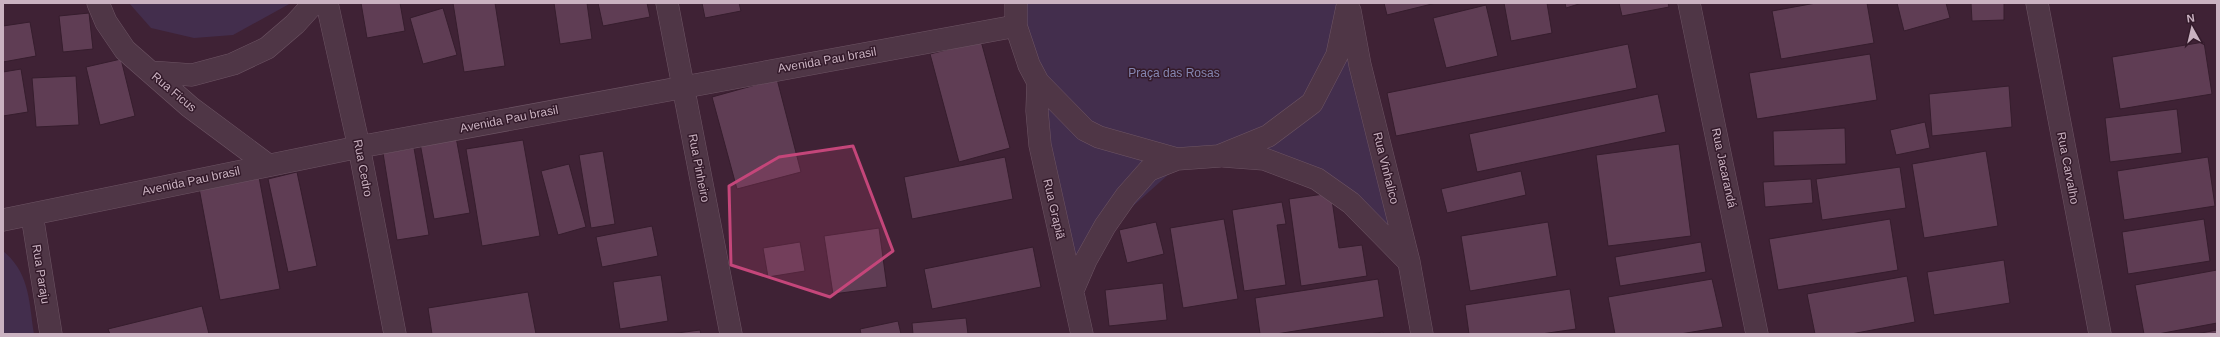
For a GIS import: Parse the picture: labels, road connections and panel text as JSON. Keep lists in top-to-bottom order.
{
  "streets": {
    "street": [
      "Avenida Pau brasil",
      "Rua Ficus",
      "Rua Cedro",
      "Rua Pinheiro",
      "Rua Vinhalico",
      "Rua Jacarandá",
      "Rua Carvalho",
      "Rua Grapiã",
      "Rua Paraju"
    ]
  },
  "crossings": [
    ["Avenida Pau brasil", "Rua Ficus"],
    ["Avenida Pau brasil", "Rua Cedro"],
    ["Avenida Pau brasil", "Rua Pinheiro"],
    ["Avenida Pau brasil", "Rua Paraju"]
  ],
  "parks": ["Praça das Rosas"],
  "north": "top"
}
